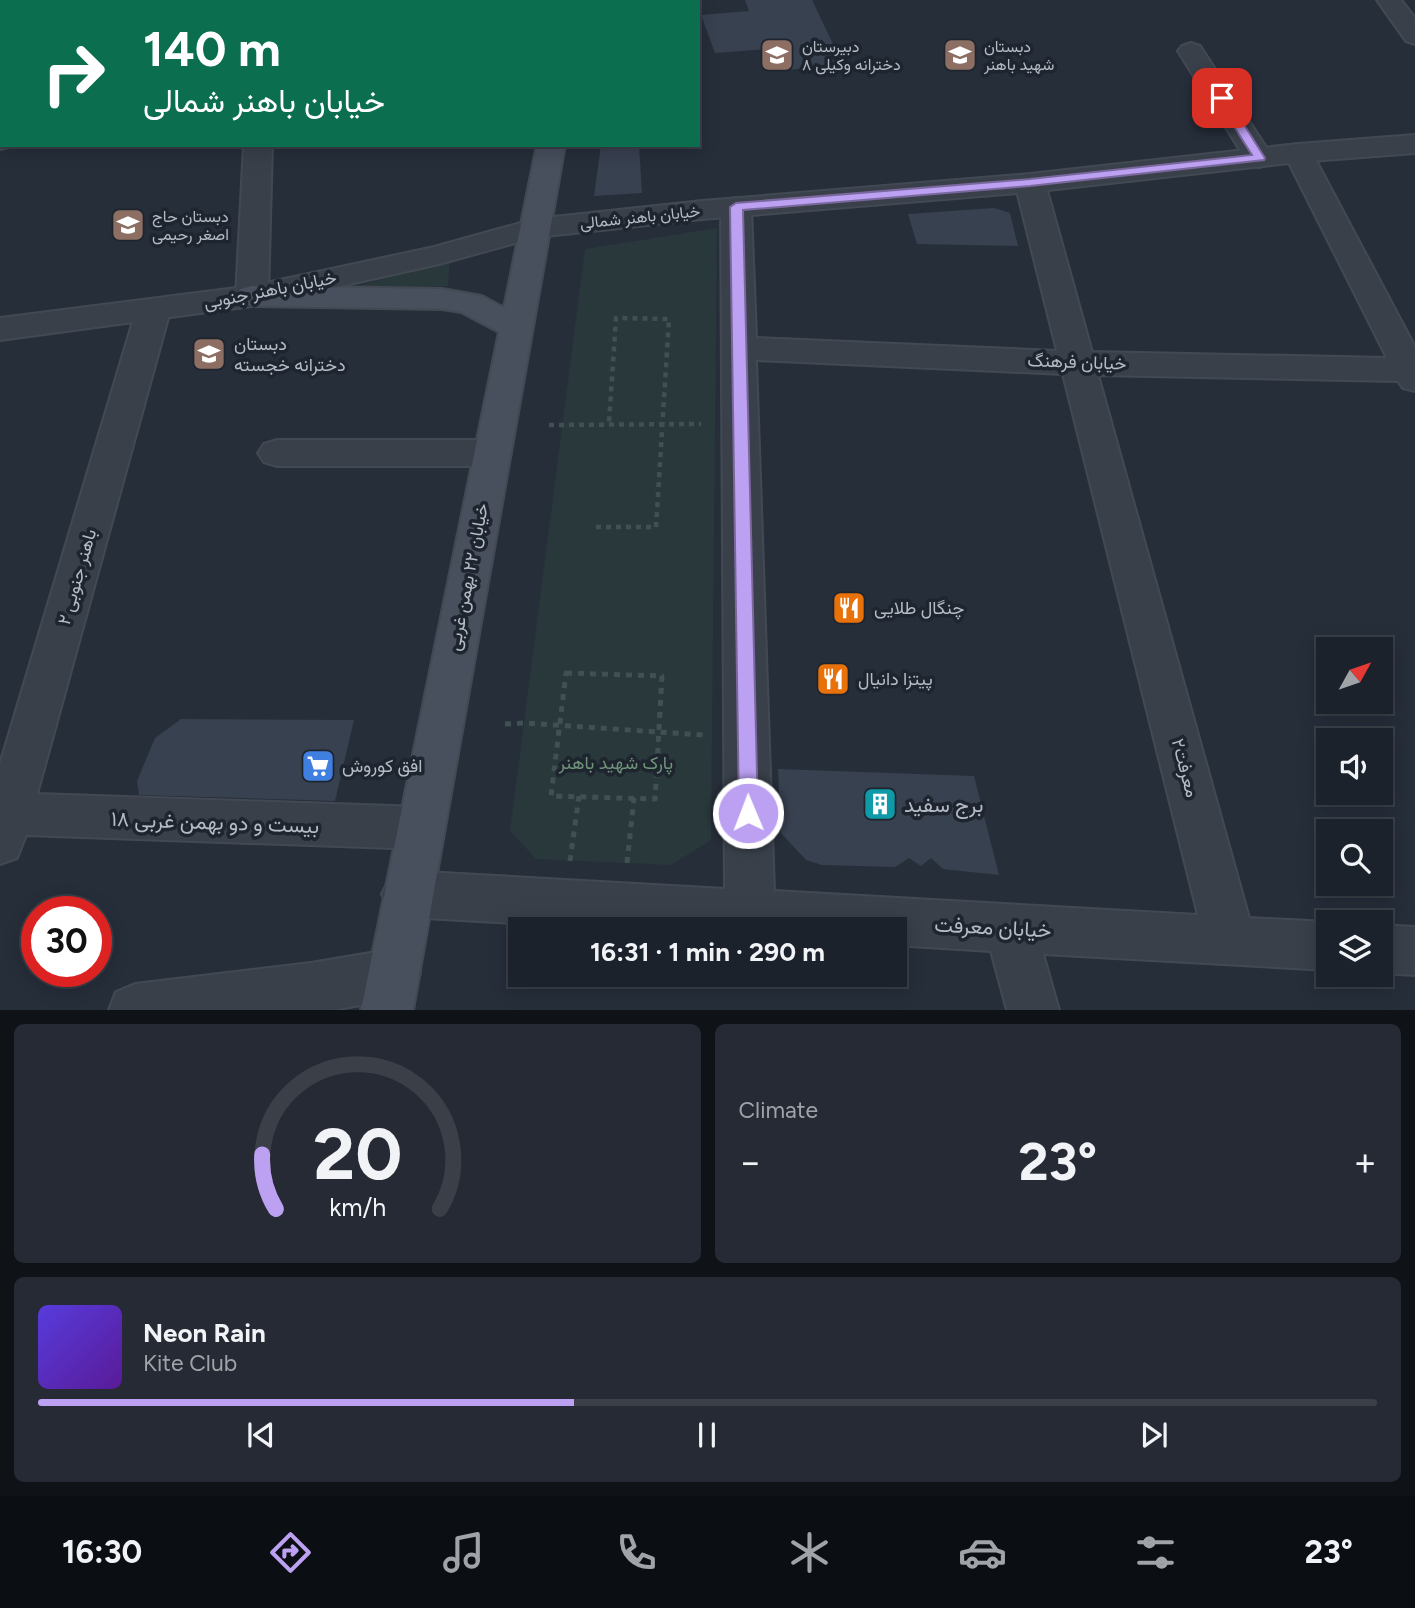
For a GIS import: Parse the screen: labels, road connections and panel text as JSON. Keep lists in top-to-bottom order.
{
  "streets": {
    "main road": ["خیابان ۲۲ بهمن غربی"],
    "street": [
      "خیابان باهنر شمالی",
      "خیابان باهنر جنوبی",
      "خیابان فرهنگ",
      "باهنر جنوبی ۲",
      "معرفت۲",
      "بیست و دو بهمن غربی ۱۸",
      "خیابان معرفت"
    ]
  },
  "crossings": [
    ["خیابان باهنر شمالی", "خیابان باهنر جنوبی"],
    ["خیابان باهنر شمالی", "خیابان ۲۲ بهمن غربی"],
    ["خیابان باهنر شمالی", "معرفت۲"],
    ["خیابان باهنر جنوبی", "باهنر جنوبی ۲"],
    ["خیابان باهنر جنوبی", "خیابان ۲۲ بهمن غربی"],
    ["خیابان فرهنگ", "معرفت۲"],
    ["باهنر جنوبی ۲", "بیست و دو بهمن غربی ۱۸"],
    ["خیابان ۲۲ بهمن غربی", "بیست و دو بهمن غربی ۱۸"],
    ["خیابان ۲۲ بهمن غربی", "خیابان معرفت"],
    ["معرفت۲", "خیابان معرفت"]
  ],
  "parks": ["پارک شهید باهنر"],
  "places": {
    "school or university": [
      "دبیرستان دخترانه وکیلی ۸",
      "دبستان شهید باهنر",
      "دبستان حاج اصغر رحیمی",
      "دبستان دخترانه خجسته"
    ],
    "restaurant": ["چنگال طلایی", "پیتزا دانیال"],
    "supermarket": ["افق کوروش"],
    "building": ["برج سفید"]
  },
  "north": "top right",
  "page": {
    "turn": ["140 m", "خیابان باهنر شمالی"],
    "limit": "30",
    "trip": "16:31 · 1 min · 290 m",
    "tile": "Climate",
    "heat": ["−", "23°", "+"],
    "song": ["Neon Rain", "Kite Club"],
    "tabs": ["16:30", "23°"],
    "gauge": ["20", "km/h"]
  }
}
